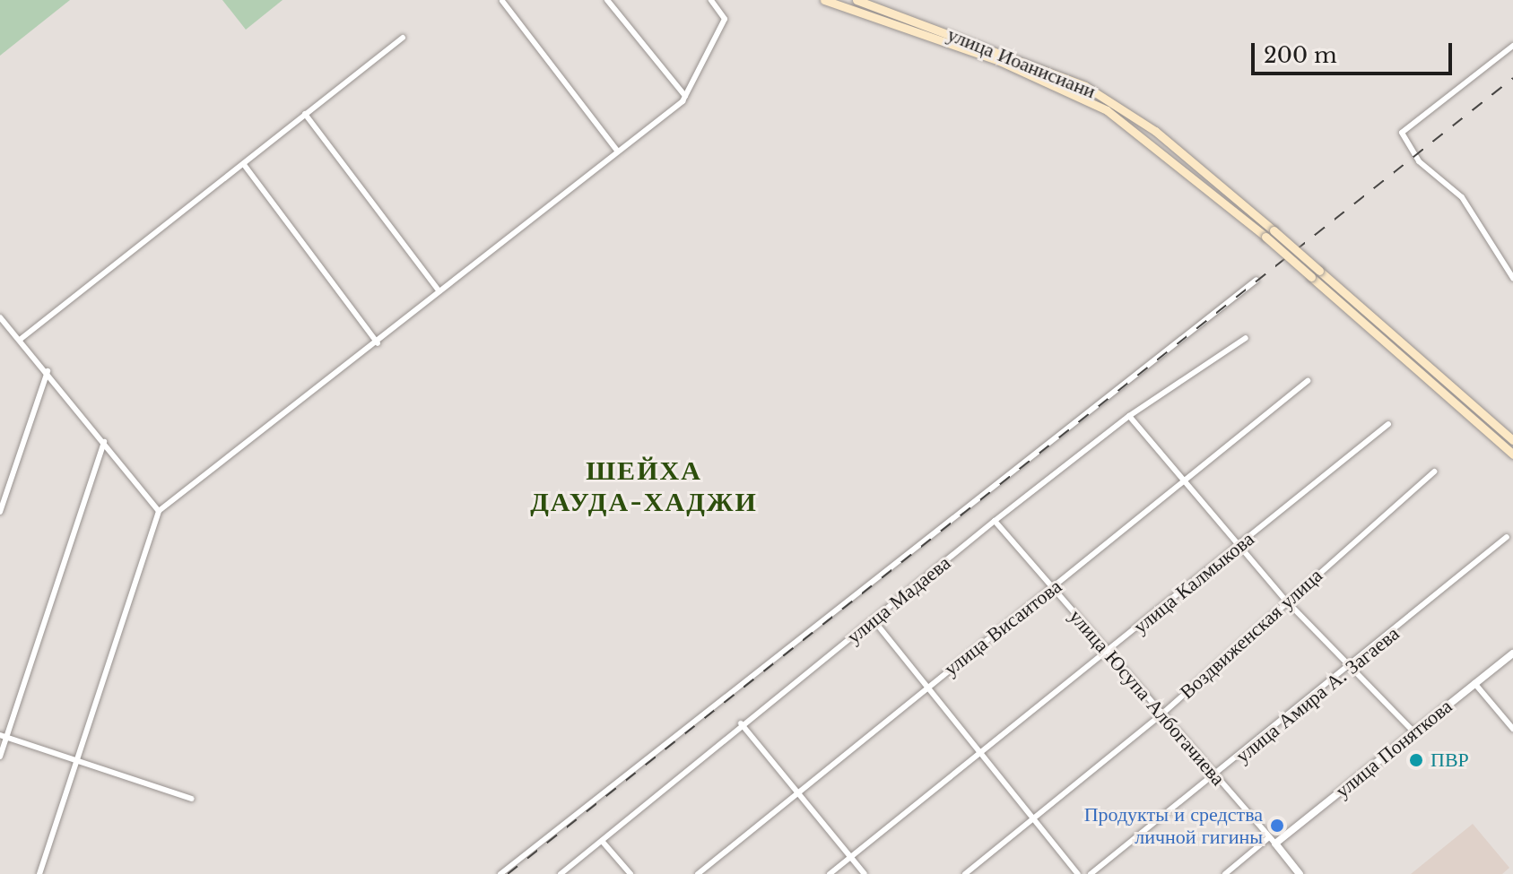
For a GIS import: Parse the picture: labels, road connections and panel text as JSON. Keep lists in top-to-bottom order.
{
  "streets": {
    "main road": ["улица Иоанисиани"],
    "street": [
      "улица Калмыкова",
      "улица Мадаева",
      "улица Висаитова",
      "Воздвиженская улица",
      "улица Амира А. Загаева",
      "улица Юсупа Албогачиева",
      "улица Поняткова"
    ]
  },
  "crossings": [
    ["улица Калмыкова", "улица Юсупа Албогачиева"],
    ["улица Мадаева", "улица Юсупа Албогачиева"],
    ["улица Висаитова", "улица Юсупа Албогачиева"],
    ["Воздвиженская улица", "улица Юсупа Албогачиева"],
    ["улица Амира А. Загаева", "улица Юсупа Албогачиева"],
    ["улица Юсупа Албогачиева", "улица Поняткова"]
  ],
  "districts": ["ШЕЙХА ДАУДА-ХАДЖИ"],
  "places": ["ПВР", "Продукты и средства личной гигины"],
  "scale_bar": "200 m"
}
